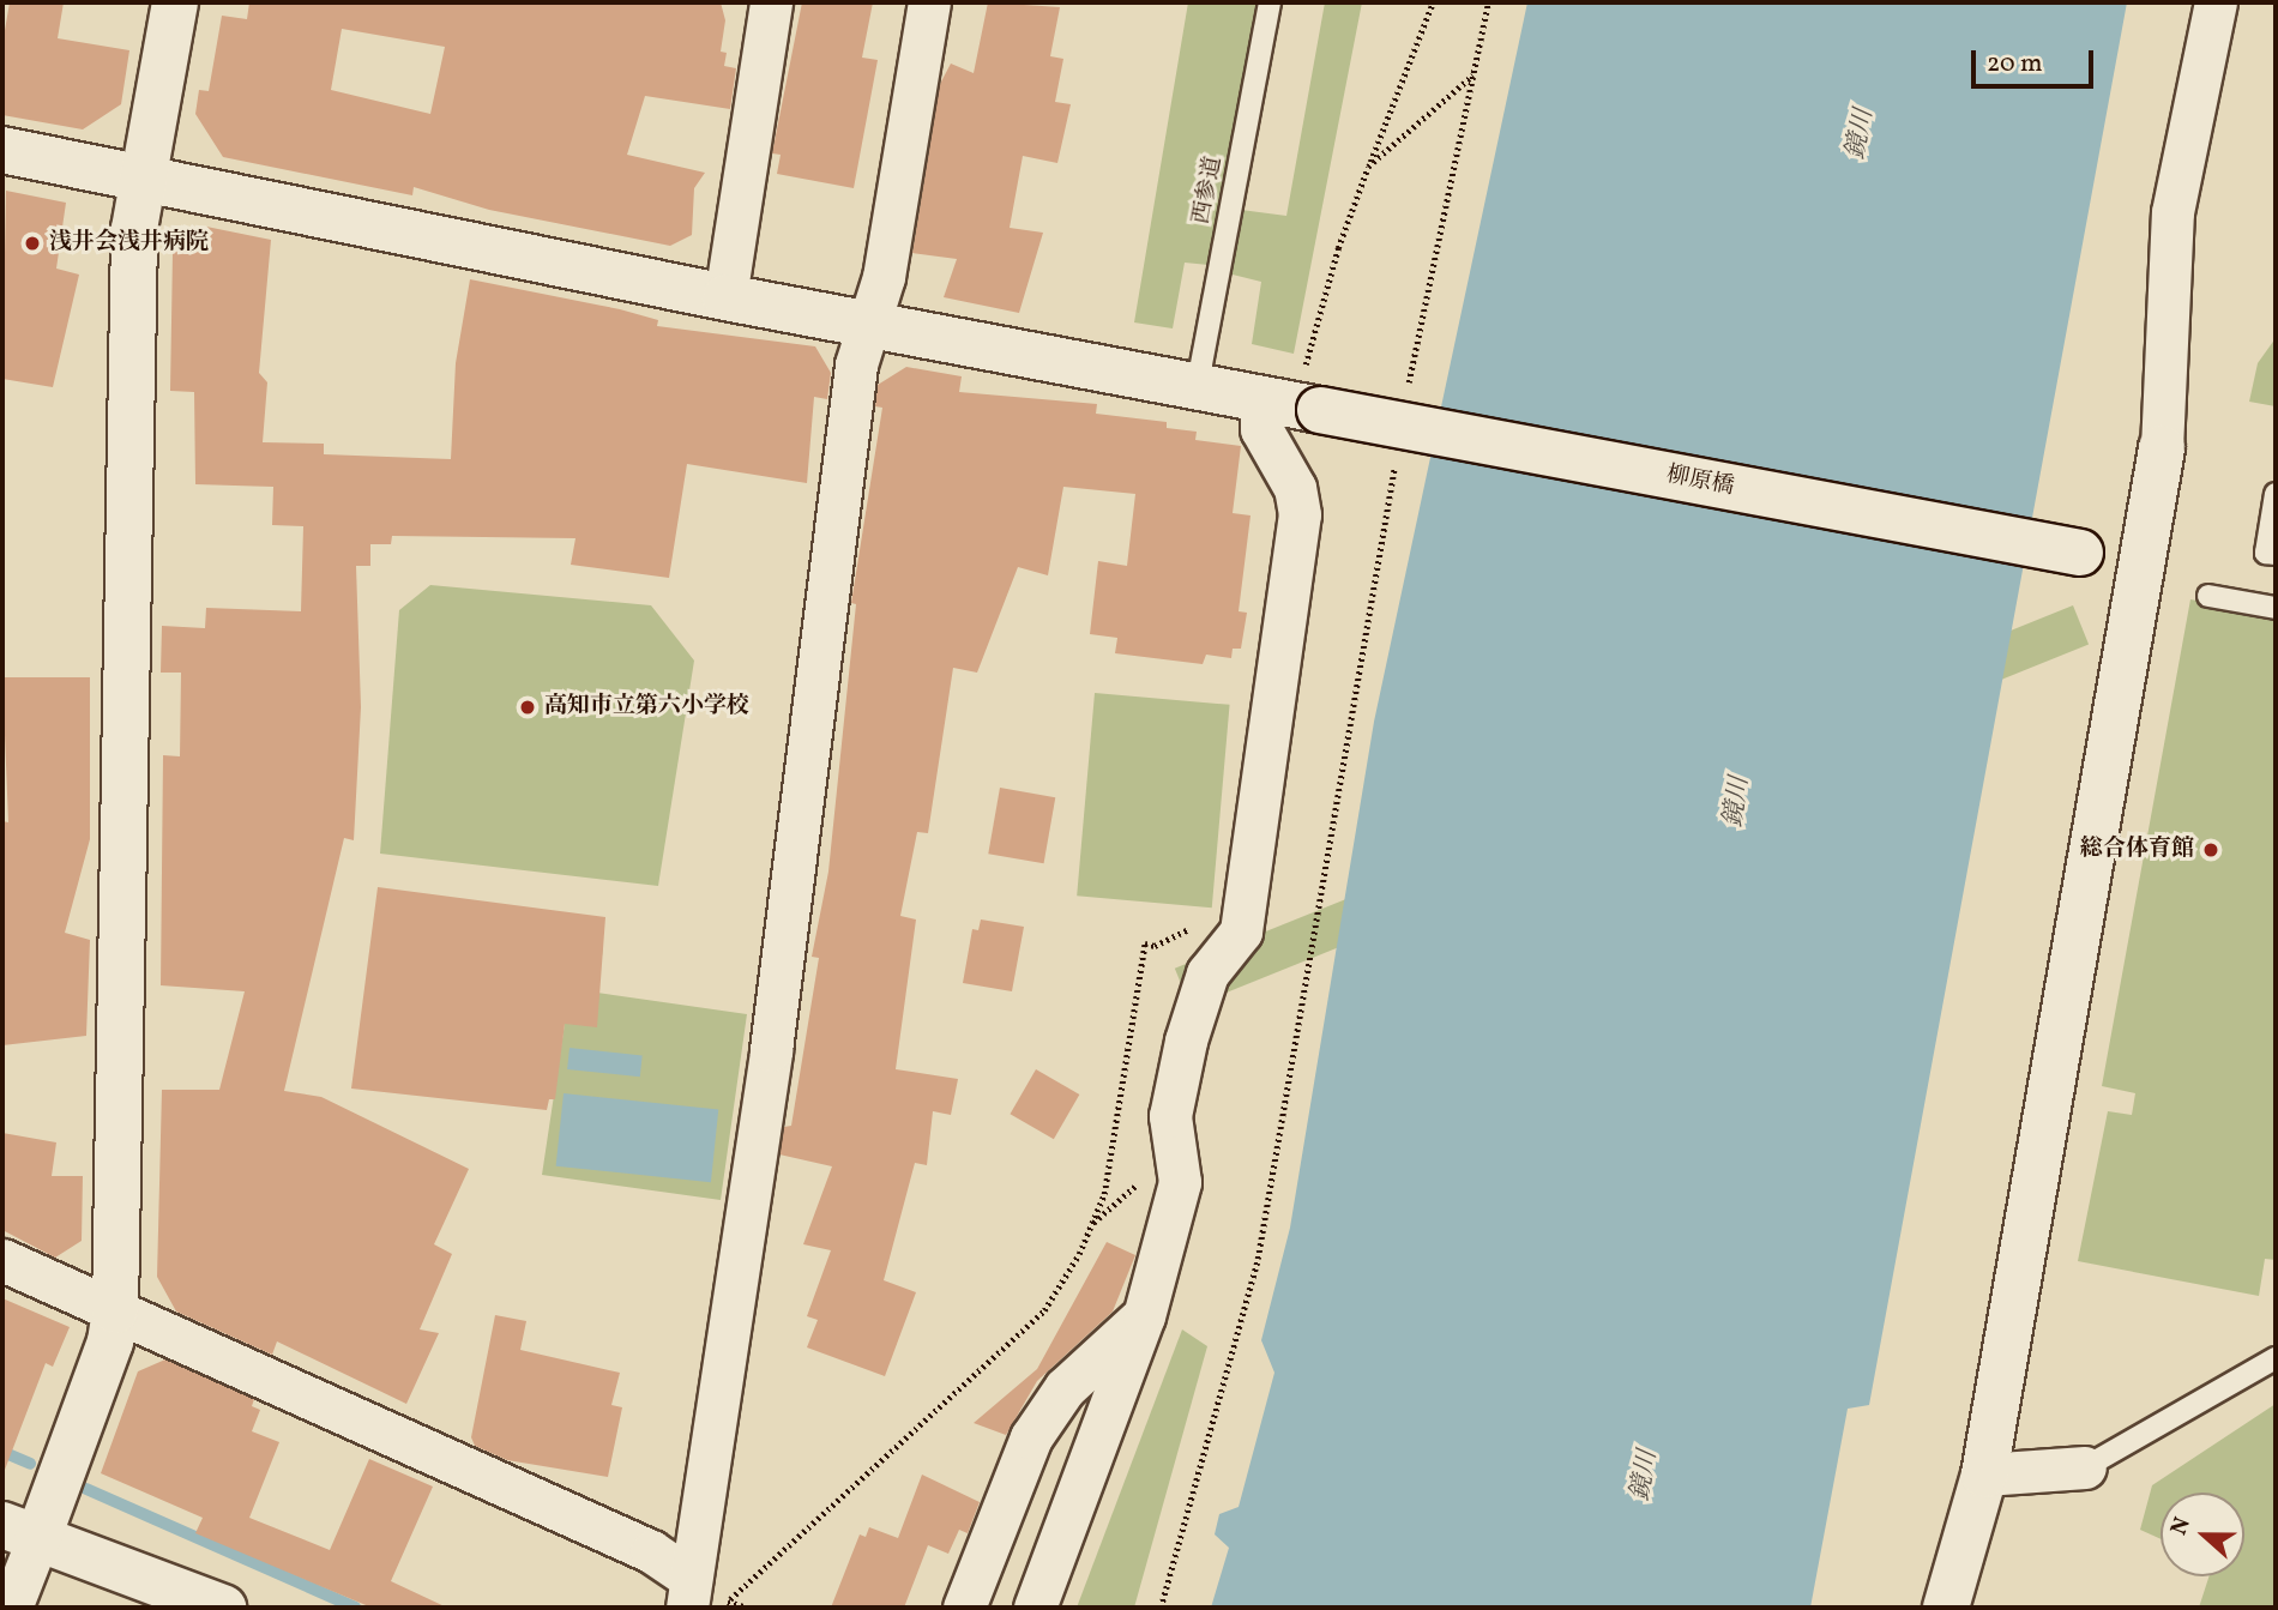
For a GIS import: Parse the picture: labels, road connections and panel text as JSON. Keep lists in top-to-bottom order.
{
  "streets": {
    "street": ["柳原橋"],
    "lane": ["西参道"]
  },
  "crossings": [
    ["西参道", "柳原橋"]
  ],
  "water": ["鏡川"],
  "places": ["浅井会浅井病院", "高知市立第六小学校", "総合体育館"],
  "scale_bar": "20 m",
  "north": "left"
}
